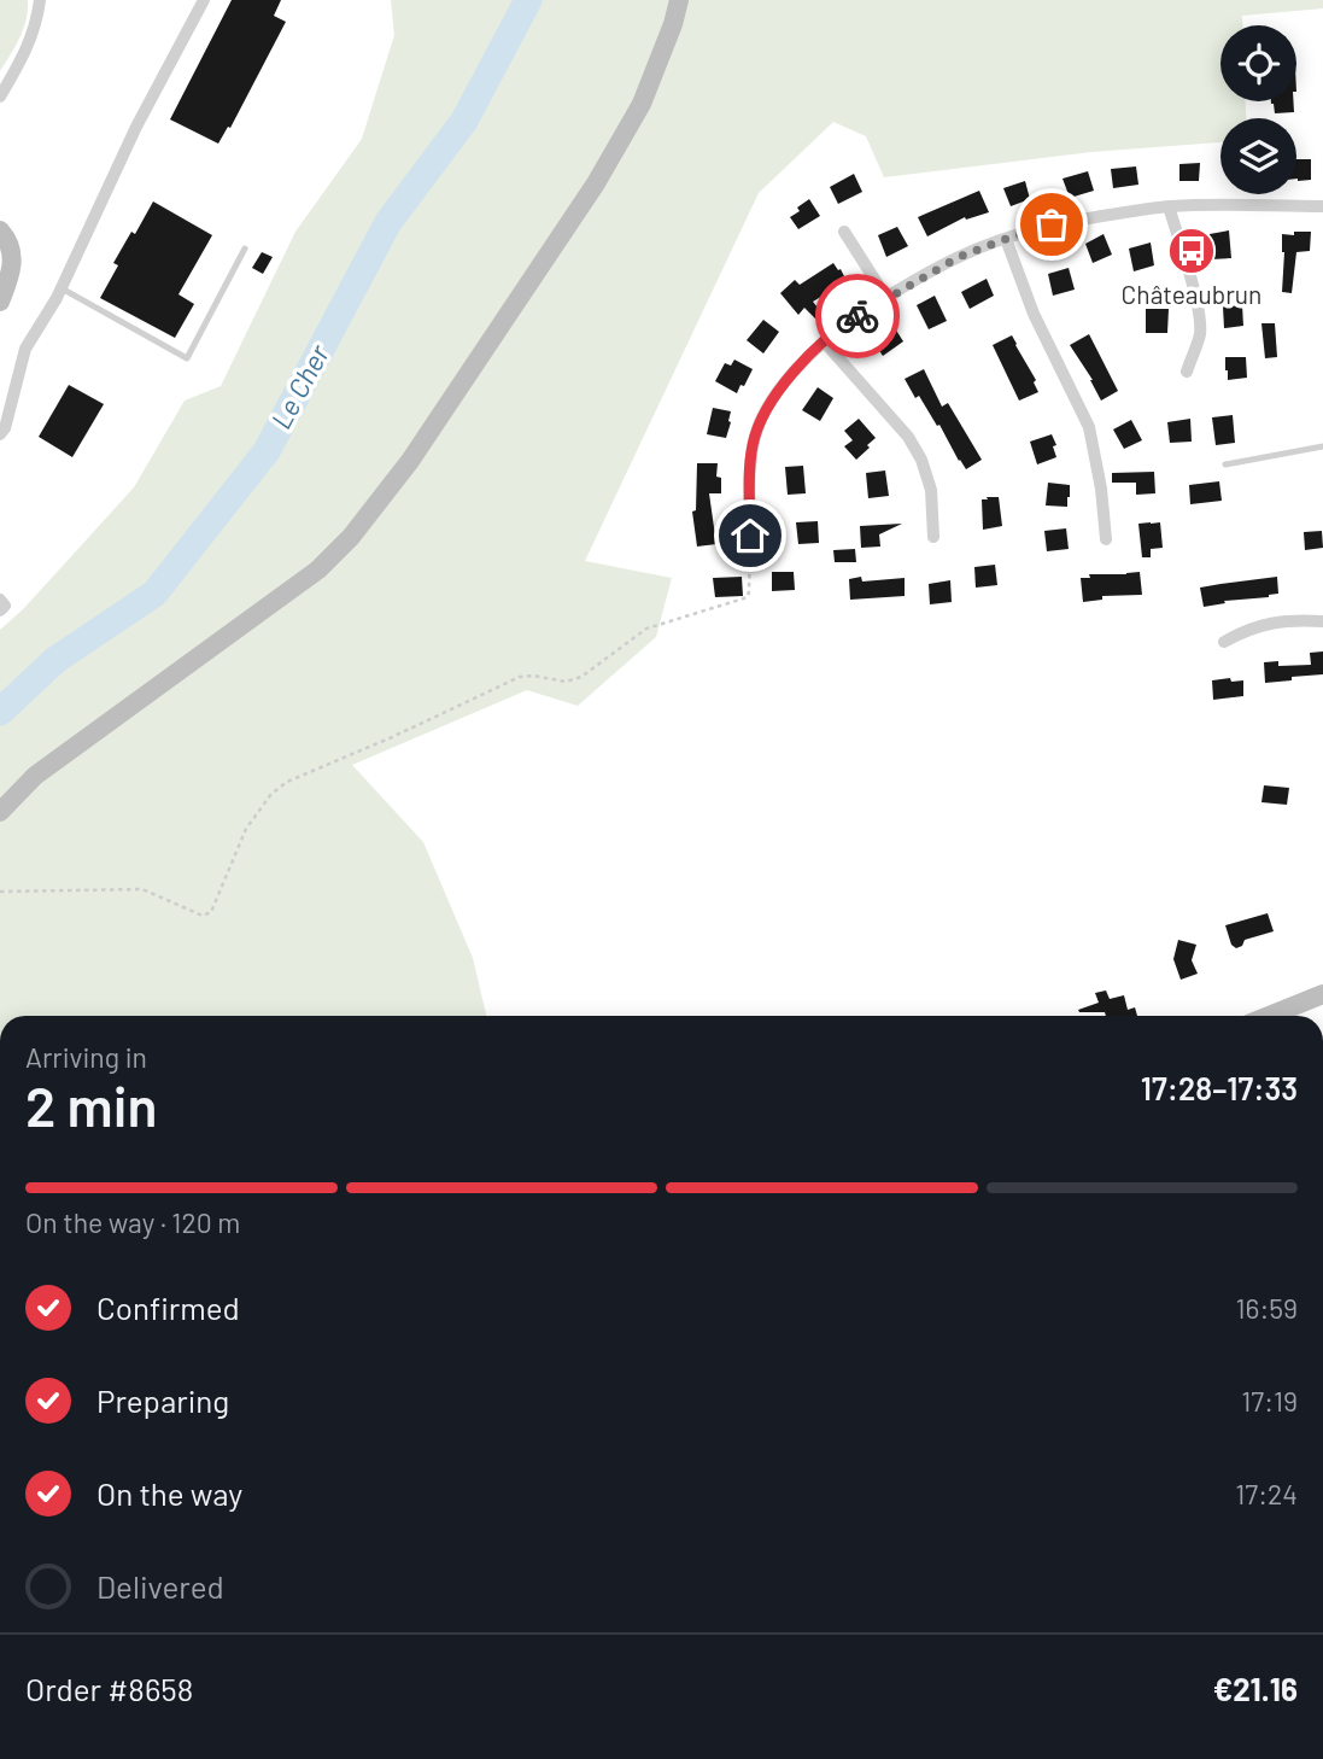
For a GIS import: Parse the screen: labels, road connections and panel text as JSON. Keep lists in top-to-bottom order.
{
  "water": ["Le Cher"],
  "places": {
    "bus stop": ["Châteaubrun"]
  },
  "page": {
    "heading": ["2 min", "Arriving in", "17:28–17:33"],
    "panel": ["Order #8658", "€21.16"],
    "bar": "On the way · 120 m",
    "list": [
      ["Confirmed", "16:59"],
      ["Preparing", "17:19"],
      ["On the way", "17:24"],
      "Delivered"
    ]
  }
}
